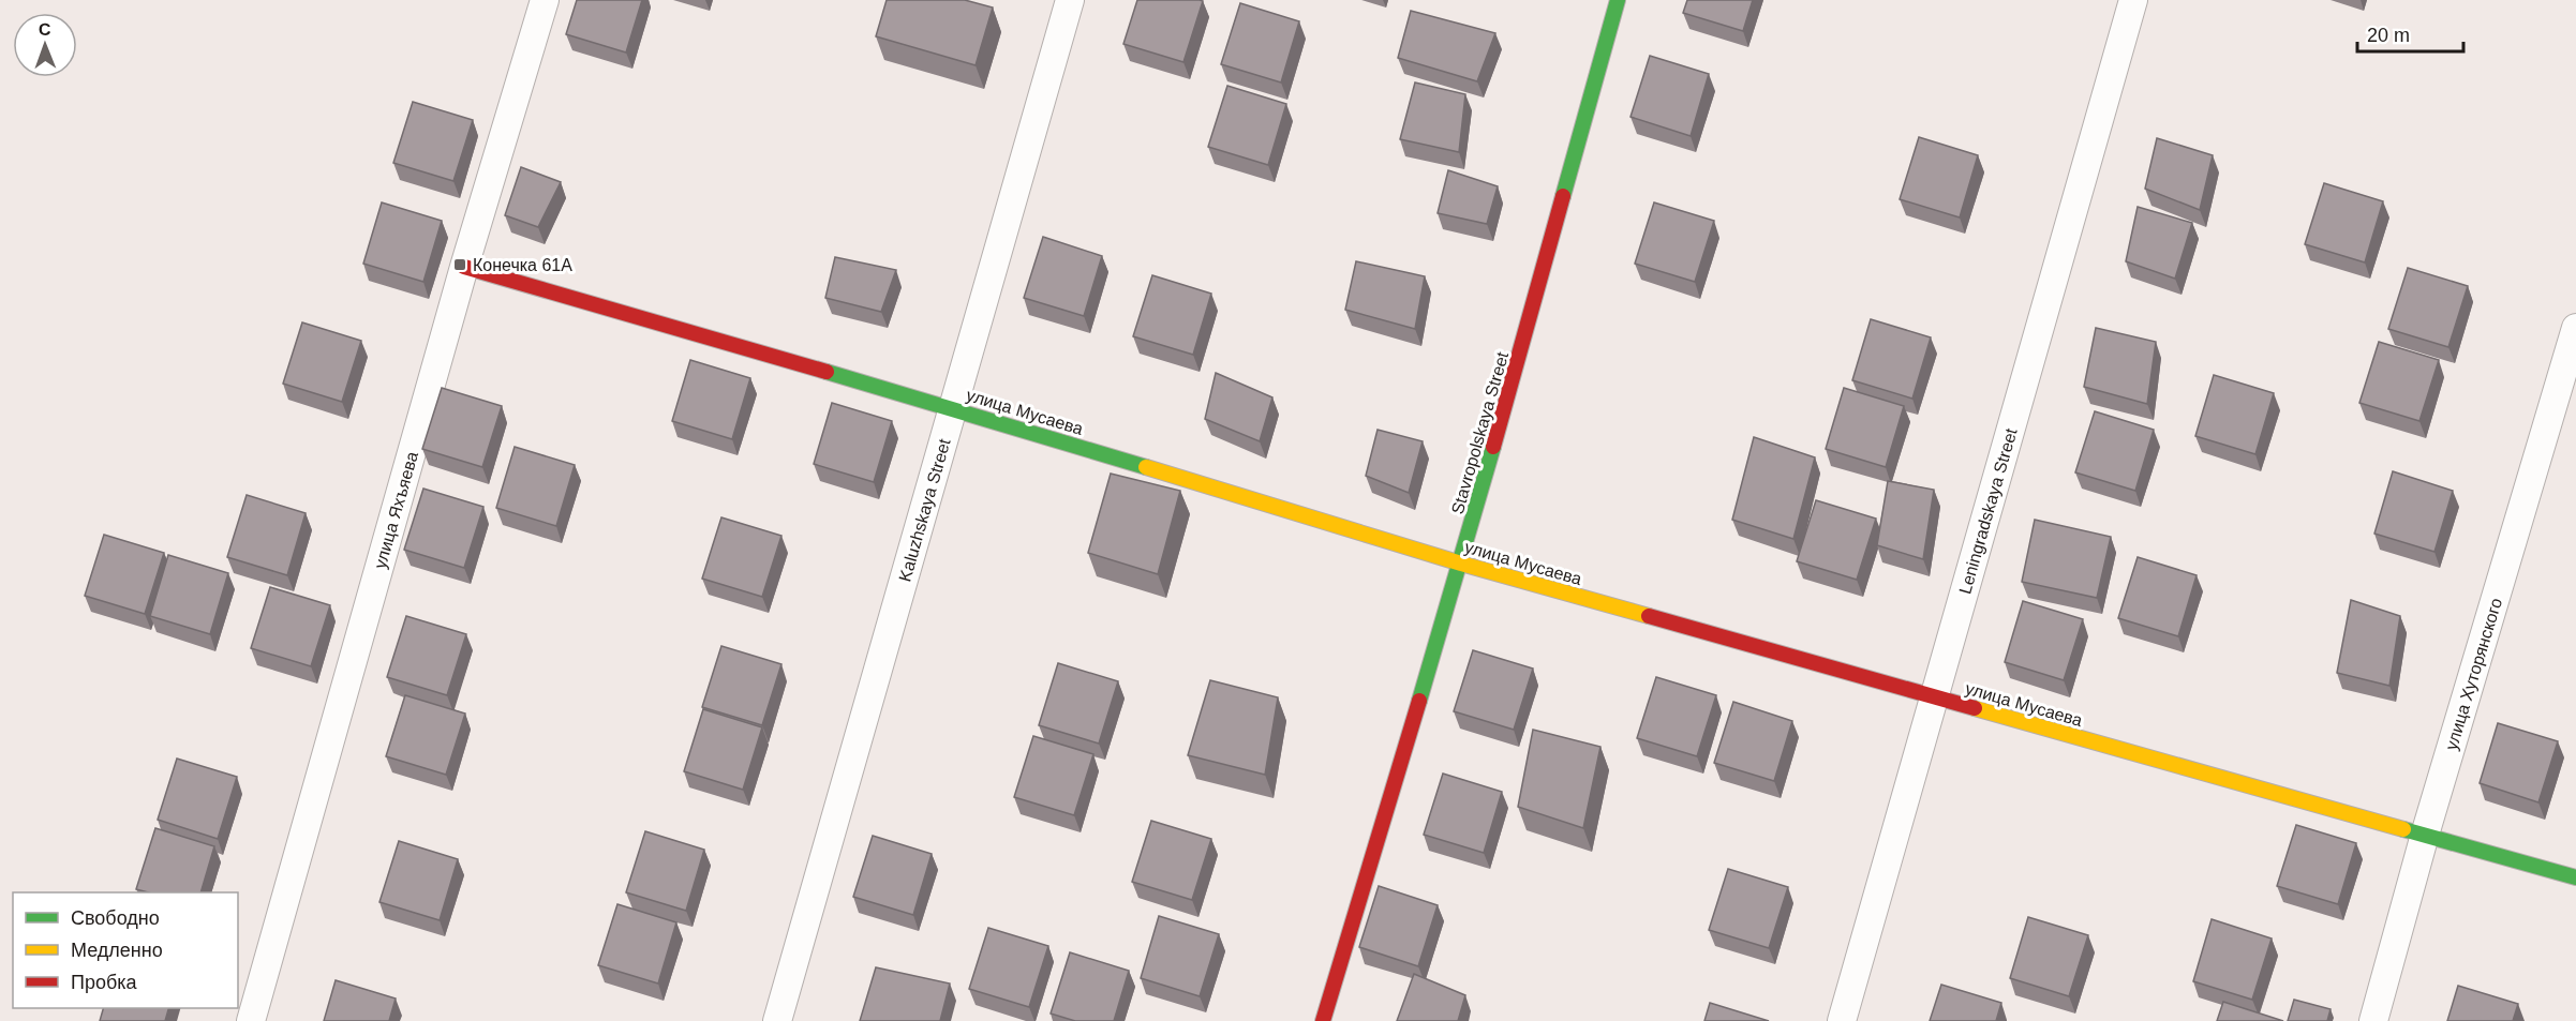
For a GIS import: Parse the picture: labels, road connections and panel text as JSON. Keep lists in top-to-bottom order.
{
  "streets": {
    "street": [
      "улица Мусаева",
      "Stavropolskaya Street",
      "улица Яхъяева",
      "Kaluzhskaya Street",
      "Leningradskaya Street",
      "улица Хуторянского"
    ]
  },
  "crossings": [
    ["улица Мусаева", "Stavropolskaya Street"],
    ["улица Мусаева", "улица Яхъяева"],
    ["улица Мусаева", "Kaluzhskaya Street"],
    ["улица Мусаева", "Leningradskaya Street"],
    ["улица Мусаева", "улица Хуторянского"]
  ],
  "places": {
    "transit": ["Конечка 61А"]
  },
  "legend": ["Свободно", "Медленно", "Пробка"],
  "scale_bar": "20 m",
  "north": "top"
}
